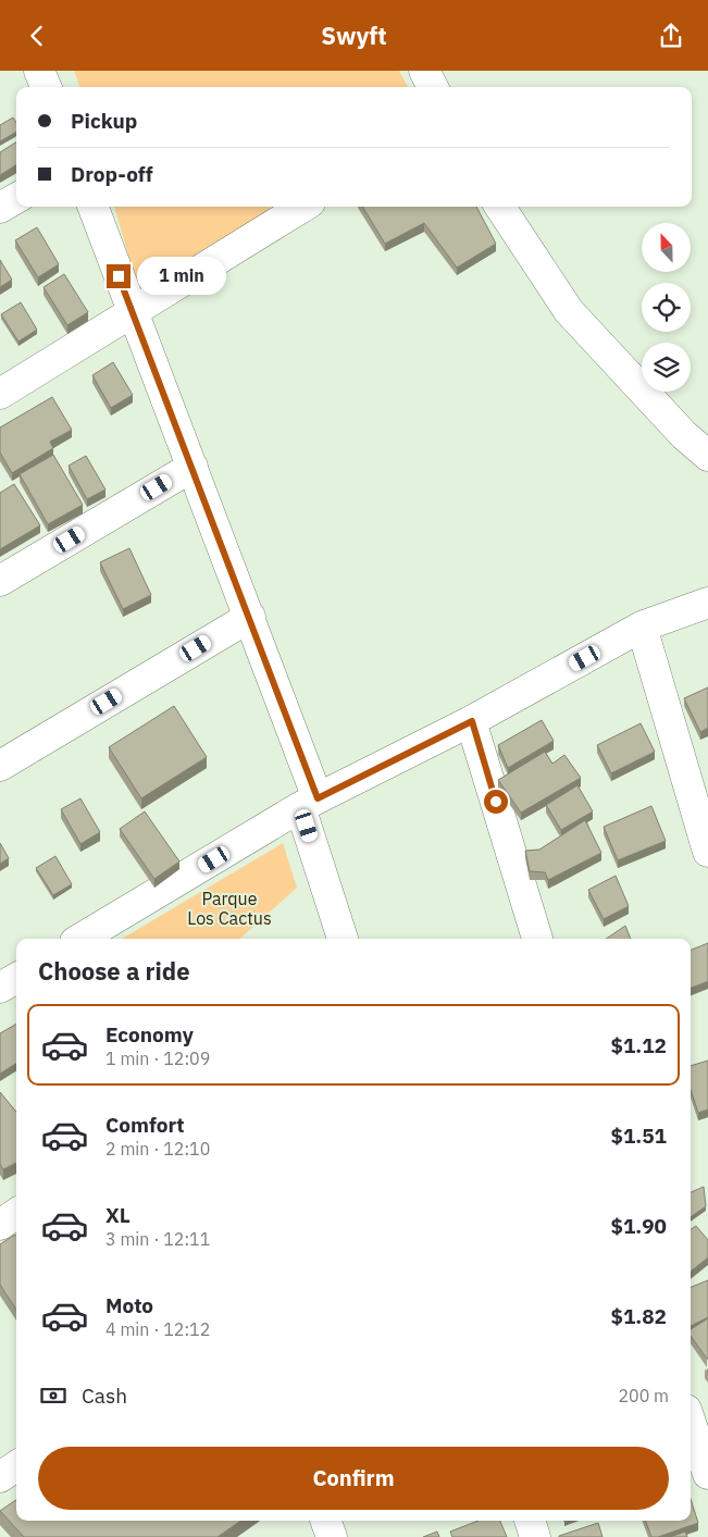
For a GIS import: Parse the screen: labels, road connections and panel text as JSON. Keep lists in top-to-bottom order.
{
  "parks": ["Parque Los Cactus"],
  "north": "top",
  "page": {
    "header": "Swyft",
    "banner": ["Pickup", "Drop-off"],
    "bubble": "1 min",
    "heading": "Choose a ride",
    "list": [
      {
        "name": "Economy",
        "note": "1 min · 12:09",
        "value": "$1.12"
      },
      {
        "name": "Comfort",
        "note": "2 min · 12:10",
        "value": "$1.51"
      },
      {
        "name": "XL",
        "note": "3 min · 12:11",
        "value": "$1.90"
      },
      {
        "name": "Moto",
        "note": "4 min · 12:12",
        "value": "$1.82"
      }
    ],
    "pay": ["Cash", "200 m"],
    "buttons": "Confirm"
  }
}
